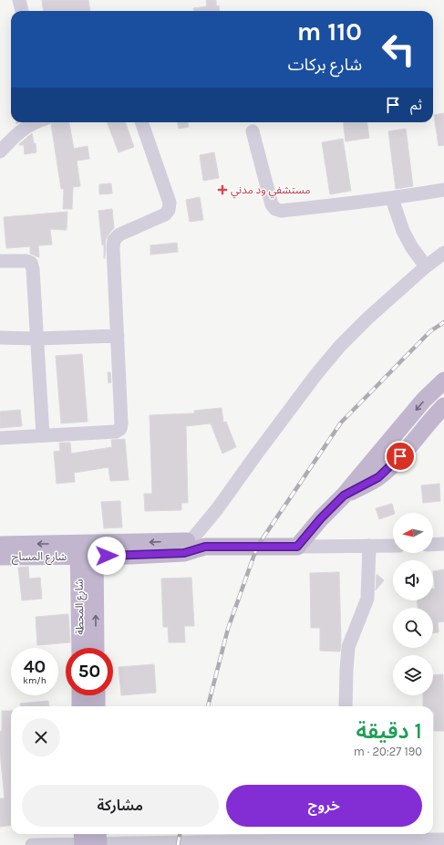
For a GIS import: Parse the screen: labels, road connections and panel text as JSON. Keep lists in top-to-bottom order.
{
  "streets": {
    "main road": ["شارع المساح", "شارع المحطة"]
  },
  "crossings": [
    ["شارع المساح", "شارع المحطة"]
  ],
  "places": {
    "health": ["مستشفي ود مدني"]
  },
  "north": "left",
  "page": {
    "turn": ["110 m", "شارع بركات"],
    "then": "ثم",
    "speed": "40 km/h",
    "limit": "50",
    "heading": ["1 دقيقة", "190 m · 20:27"],
    "buttons": ["خروج", "مشاركة"]
  }
}
